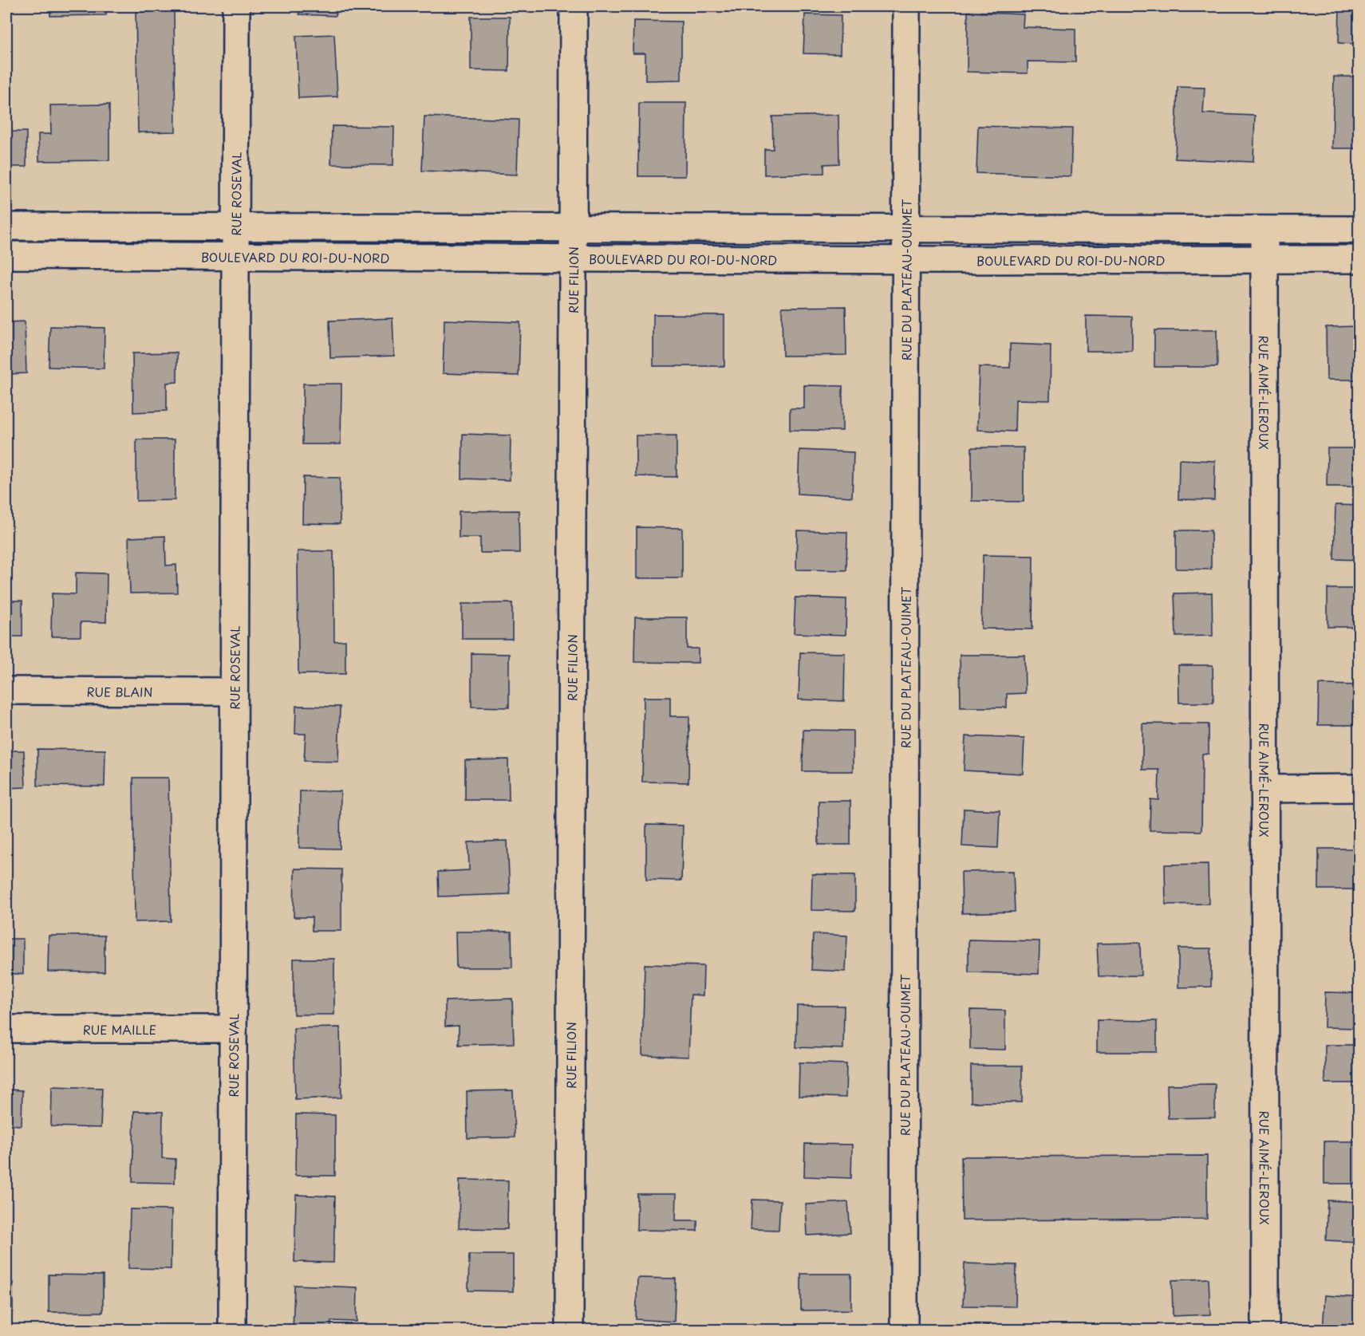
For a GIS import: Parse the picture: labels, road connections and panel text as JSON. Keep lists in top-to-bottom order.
{
  "streets": {
    "street": [
      "RUE ROSEVAL",
      "BOULEVARD DU ROI-DU-NORD",
      "RUE FILION",
      "RUE DU PLATEAU-OUIMET",
      "RUE AIMÉ-LEROUX",
      "RUE BLAIN",
      "RUE MAILLE"
    ]
  },
  "crossings": [
    ["RUE ROSEVAL", "BOULEVARD DU ROI-DU-NORD"],
    ["RUE ROSEVAL", "RUE BLAIN"],
    ["RUE ROSEVAL", "RUE MAILLE"],
    ["BOULEVARD DU ROI-DU-NORD", "RUE FILION"],
    ["BOULEVARD DU ROI-DU-NORD", "RUE DU PLATEAU-OUIMET"],
    ["BOULEVARD DU ROI-DU-NORD", "RUE AIMÉ-LEROUX"]
  ]
}
